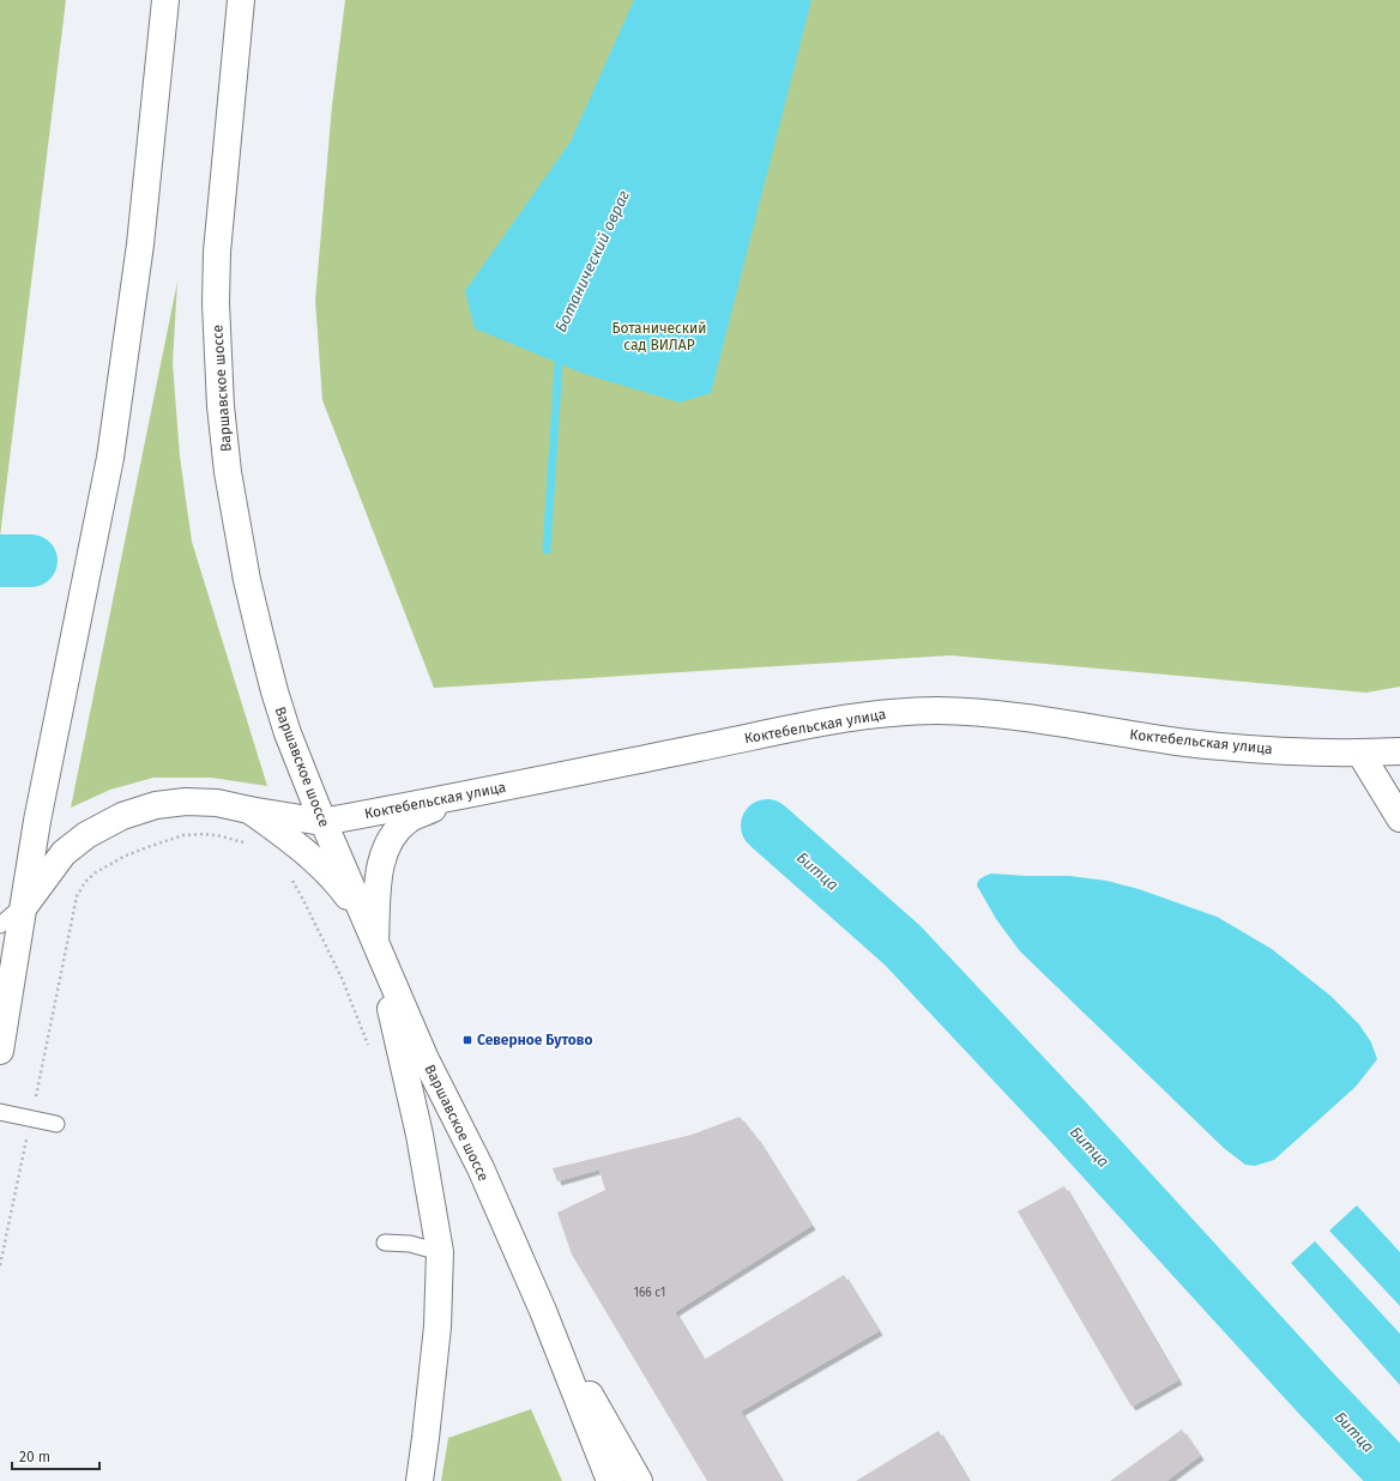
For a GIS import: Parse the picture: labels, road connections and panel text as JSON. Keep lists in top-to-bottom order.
{
  "streets": {
    "main road": ["Варшавское шоссе", "Коктебельская улица"]
  },
  "crossings": [
    ["Варшавское шоссе", "Коктебельская улица"]
  ],
  "water": ["Ботанический овраг", "Битца"],
  "parks": ["Ботанический сад ВИЛАР"],
  "places": {
    "transit": ["Северное Бутово"]
  },
  "house_numbers": ["166 с1"],
  "scale_bar": "20 m"
}
